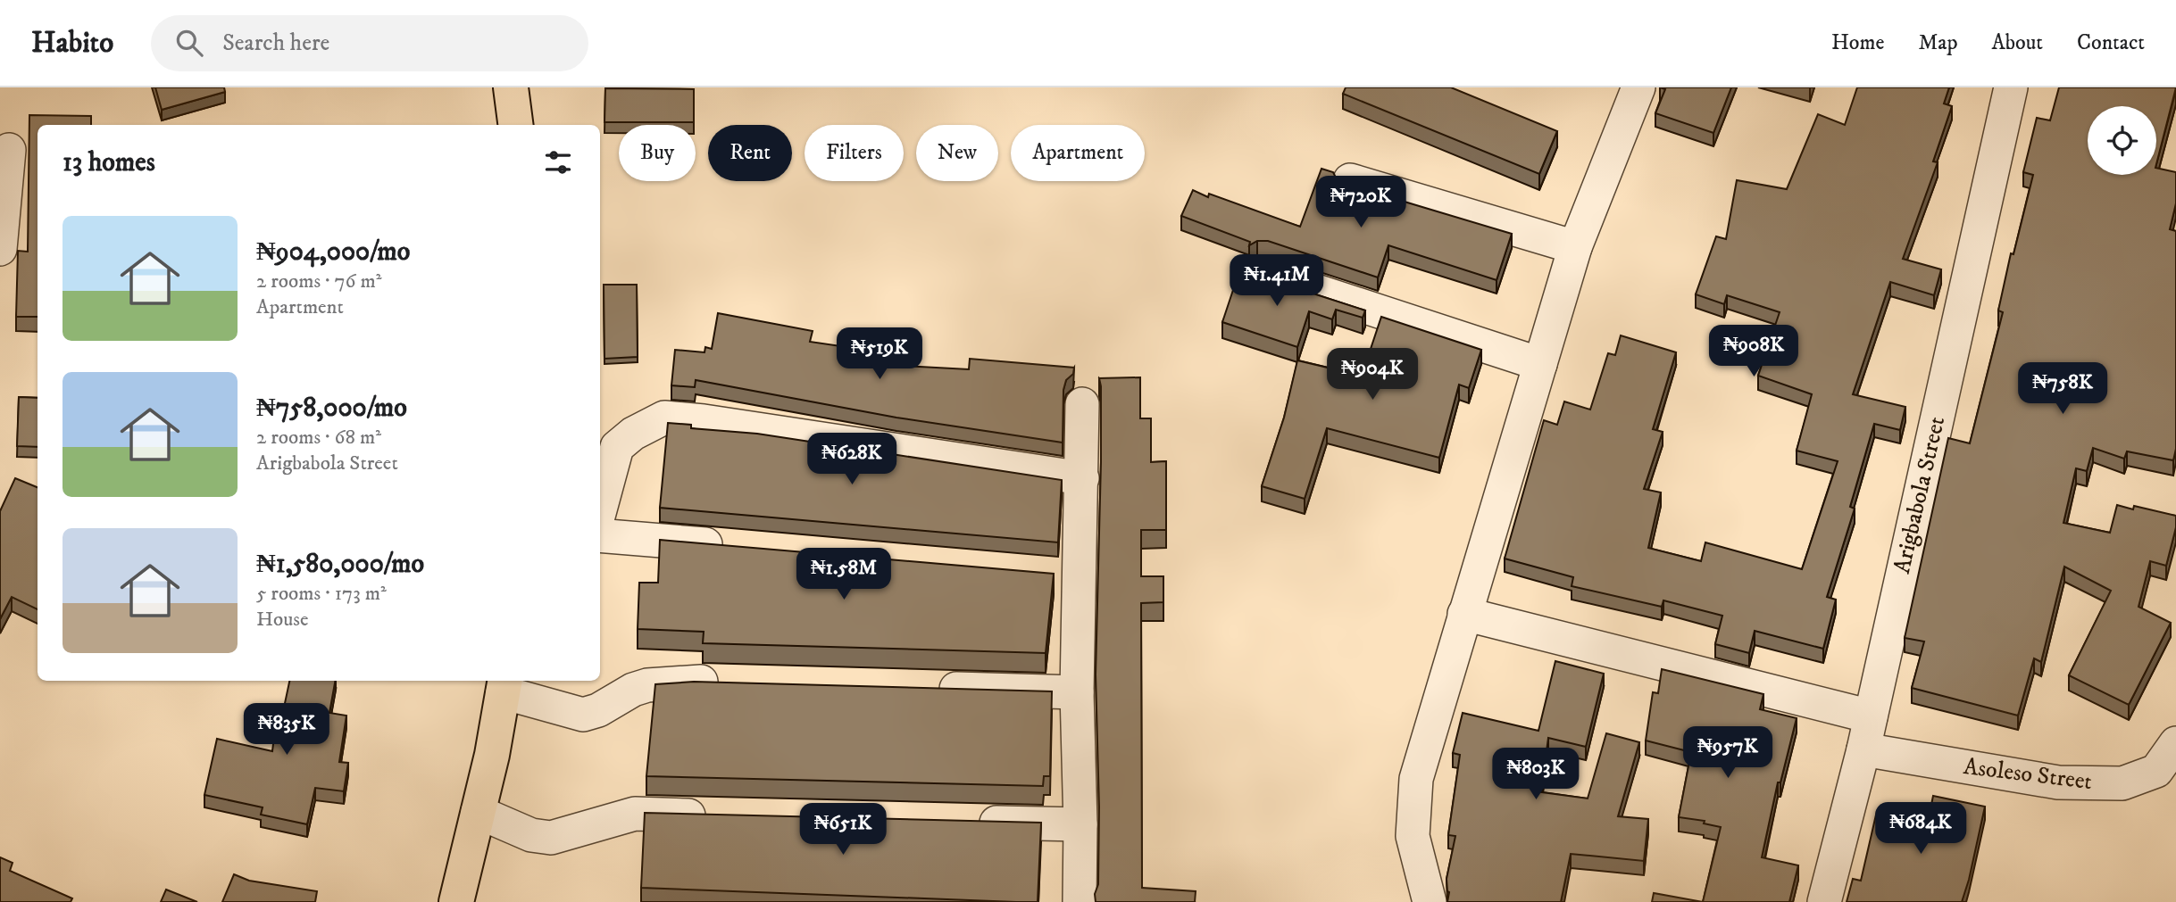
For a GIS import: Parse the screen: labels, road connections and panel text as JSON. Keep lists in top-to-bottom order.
{
  "streets": {
    "street": ["Arigbabola Street", "Asoleso Street"]
  },
  "crossings": [
    ["Arigbabola Street", "Asoleso Street"]
  ],
  "page": {
    "header": "Habito",
    "search": "Search here",
    "nav": [
      "Home",
      "Map",
      "About",
      "Contact"
    ],
    "chip": [
      "Buy",
      "Rent",
      "Filters",
      "New",
      "Apartment"
    ],
    "heading": "13 homes",
    "price": [
      "₦720K",
      "₦1.41M",
      "₦908K",
      "₦519K",
      "₦904K",
      "₦758K",
      "₦628K",
      "₦1.58M",
      "₦835K",
      "₦957K",
      "₦803K",
      "₦684K",
      "₦651K"
    ],
    "list": [
      {
        "name": "₦904,000/mo",
        "note": "2 rooms · 76 m² · Apartment"
      },
      {
        "name": "₦758,000/mo",
        "note": "2 rooms · 68 m² · Arigbabola Street"
      },
      {
        "name": "₦1,580,000/mo",
        "note": "5 rooms · 173 m² · House"
      }
    ]
  }
}
